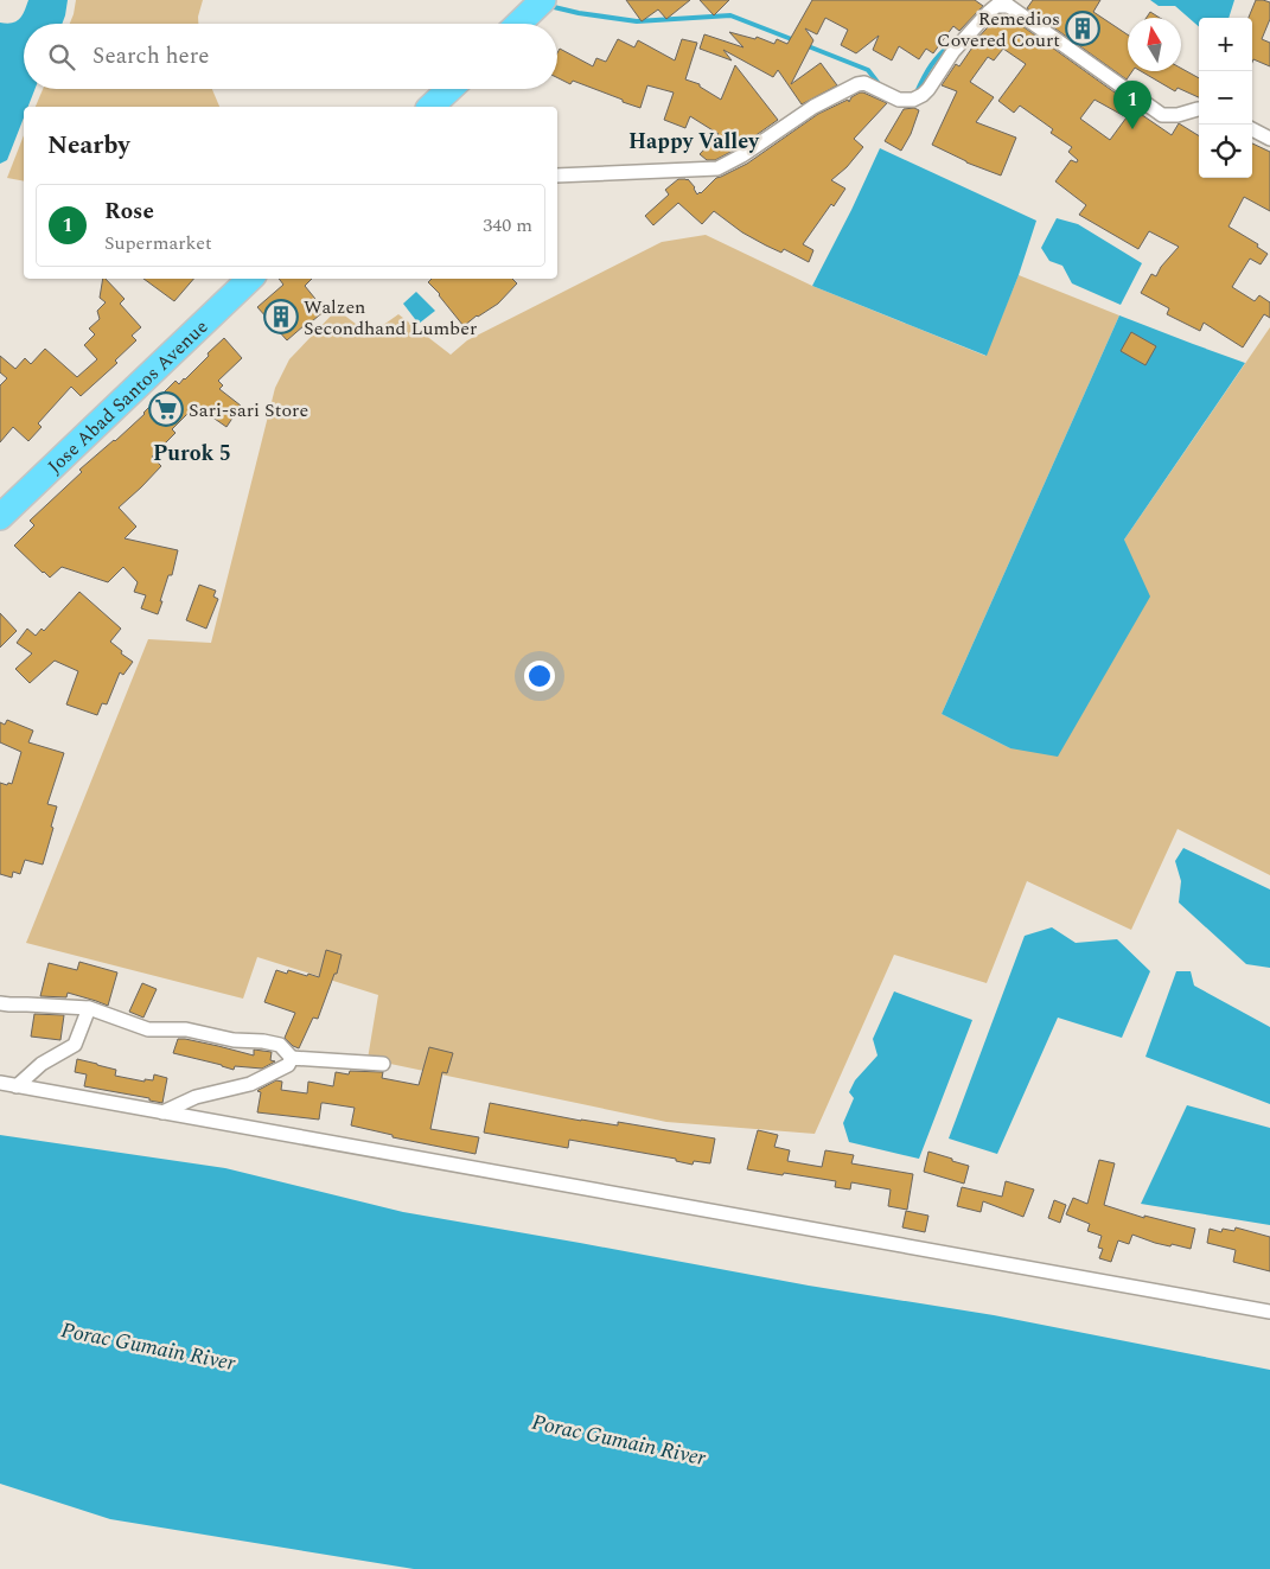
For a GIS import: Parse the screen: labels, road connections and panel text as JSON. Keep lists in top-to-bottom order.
{
  "streets": {
    "highway": ["Jose Abad Santos Avenue"]
  },
  "districts": ["Happy Valley", "Purok 5"],
  "water": ["Porac Gumain River"],
  "places": {
    "building": ["Remedios Covered Court", "Walzen Secondhand Lumber"],
    "supermarket": ["Sari-sari Store"]
  },
  "north": "top",
  "page": {
    "map_buttons": ["+", "−"],
    "search": "Search here",
    "pins": "1",
    "heading": "Nearby",
    "list": [
      {
        "mark": "1",
        "name": "Rose",
        "note": "Supermarket",
        "value": "340 m"
      }
    ]
  }
}
